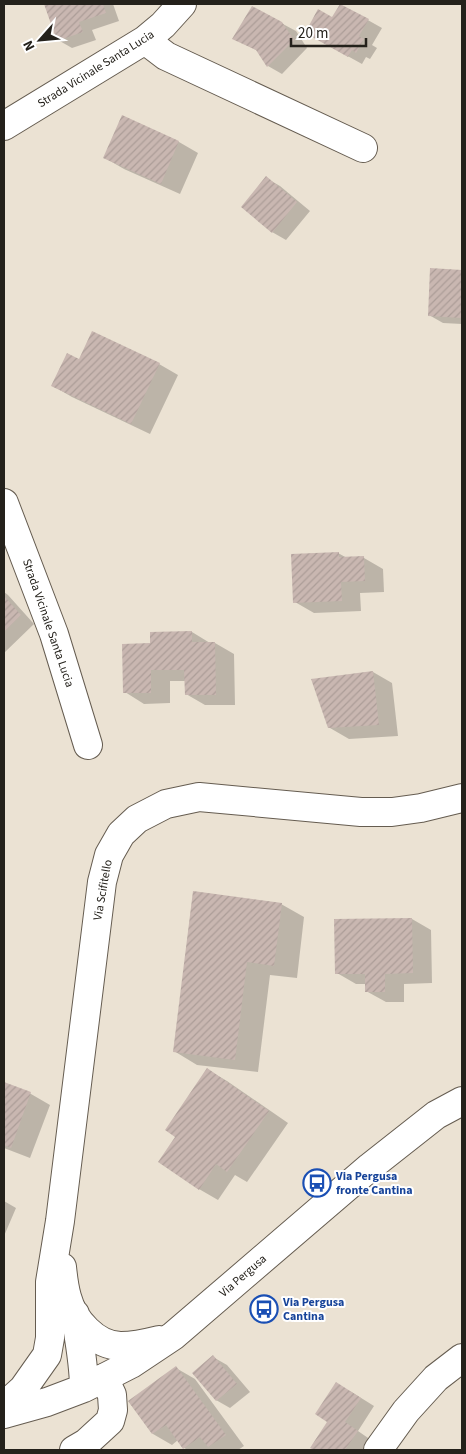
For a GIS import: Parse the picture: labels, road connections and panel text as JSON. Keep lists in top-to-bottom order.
{
  "streets": {
    "main road": ["Strada Vicinale Santa Lucia", "Via Scifitello", "Via Pergusa"]
  },
  "places": {
    "bus stop": ["Via Pergusa fronte Cantina", "Via Pergusa Cantina"]
  },
  "scale_bar": "20 m",
  "north": "bottom left"
}
